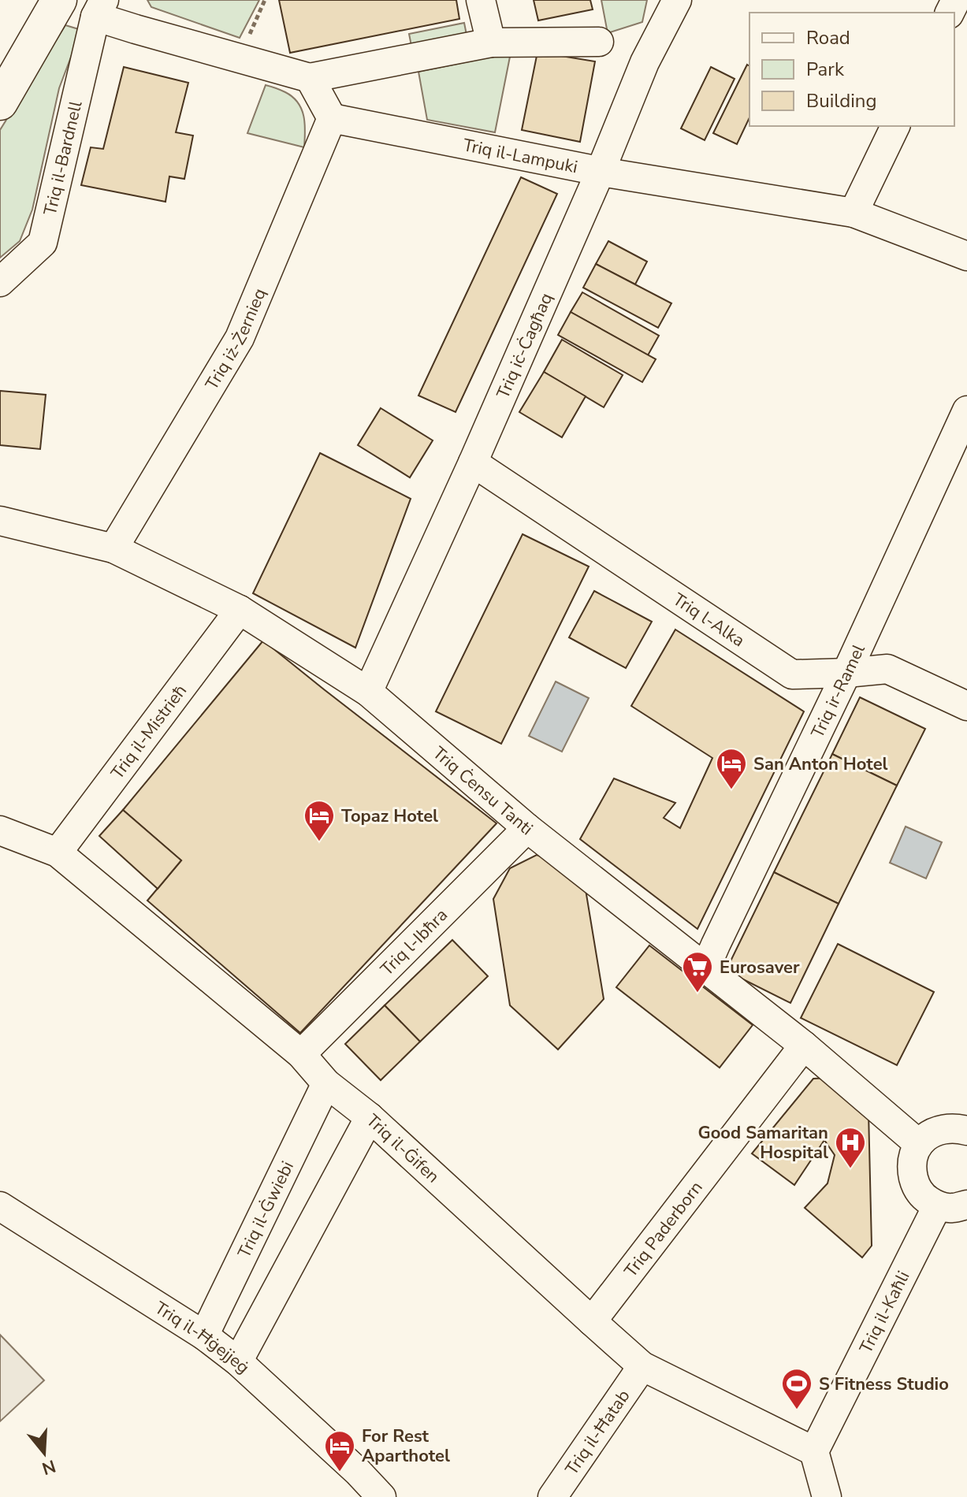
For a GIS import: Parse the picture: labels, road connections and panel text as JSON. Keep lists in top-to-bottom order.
{
  "streets": {
    "street": [
      "Triq il-Lampuki",
      "Triq il-Bardnell",
      "Triq iż-Żernieq",
      "Triq iċ-Ċagħaq",
      "Triq l-Alka",
      "Triq ir-Ramel",
      "Triq il-Mistrieħ",
      "Triq Ċensu Tanti",
      "Triq l-Ibħra",
      "Triq il-Ġifen",
      "Triq il-Ġwiebi",
      "Triq Paderborn",
      "Triq il-Kaħli",
      "Triq il-Ħġejjeġ",
      "Triq il-Ħatab"
    ]
  },
  "crossings": [
    ["Triq il-Lampuki", "Triq iż-Żernieq"],
    ["Triq il-Lampuki", "Triq iċ-Ċagħaq"],
    ["Triq iż-Żernieq", "Triq Ċensu Tanti"],
    ["Triq iċ-Ċagħaq", "Triq l-Alka"],
    ["Triq iċ-Ċagħaq", "Triq Ċensu Tanti"],
    ["Triq l-Alka", "Triq ir-Ramel"],
    ["Triq ir-Ramel", "Triq Ċensu Tanti"],
    ["Triq il-Mistrieħ", "Triq Ċensu Tanti"],
    ["Triq il-Mistrieħ", "Triq il-Ġifen"],
    ["Triq Ċensu Tanti", "Triq l-Ibħra"],
    ["Triq Ċensu Tanti", "Triq Paderborn"],
    ["Triq l-Ibħra", "Triq il-Ġifen"],
    ["Triq il-Ġifen", "Triq il-Ġwiebi"],
    ["Triq il-Ġifen", "Triq Paderborn"],
    ["Triq il-Ġifen", "Triq il-Kaħli"],
    ["Triq il-Ġifen", "Triq il-Ħatab"],
    ["Triq il-Ġwiebi", "Triq il-Ħġejjeġ"]
  ],
  "places": {
    "hotel": ["San Anton Hotel", "Topaz Hotel", "For Rest Aparthotel"],
    "supermarket": ["Eurosaver"],
    "hospital": ["Good Samaritan Hospital"],
    "sports": ["S Fitness Studio"]
  },
  "legend": ["Road", "Park", "Building"],
  "north": "bottom"
}
